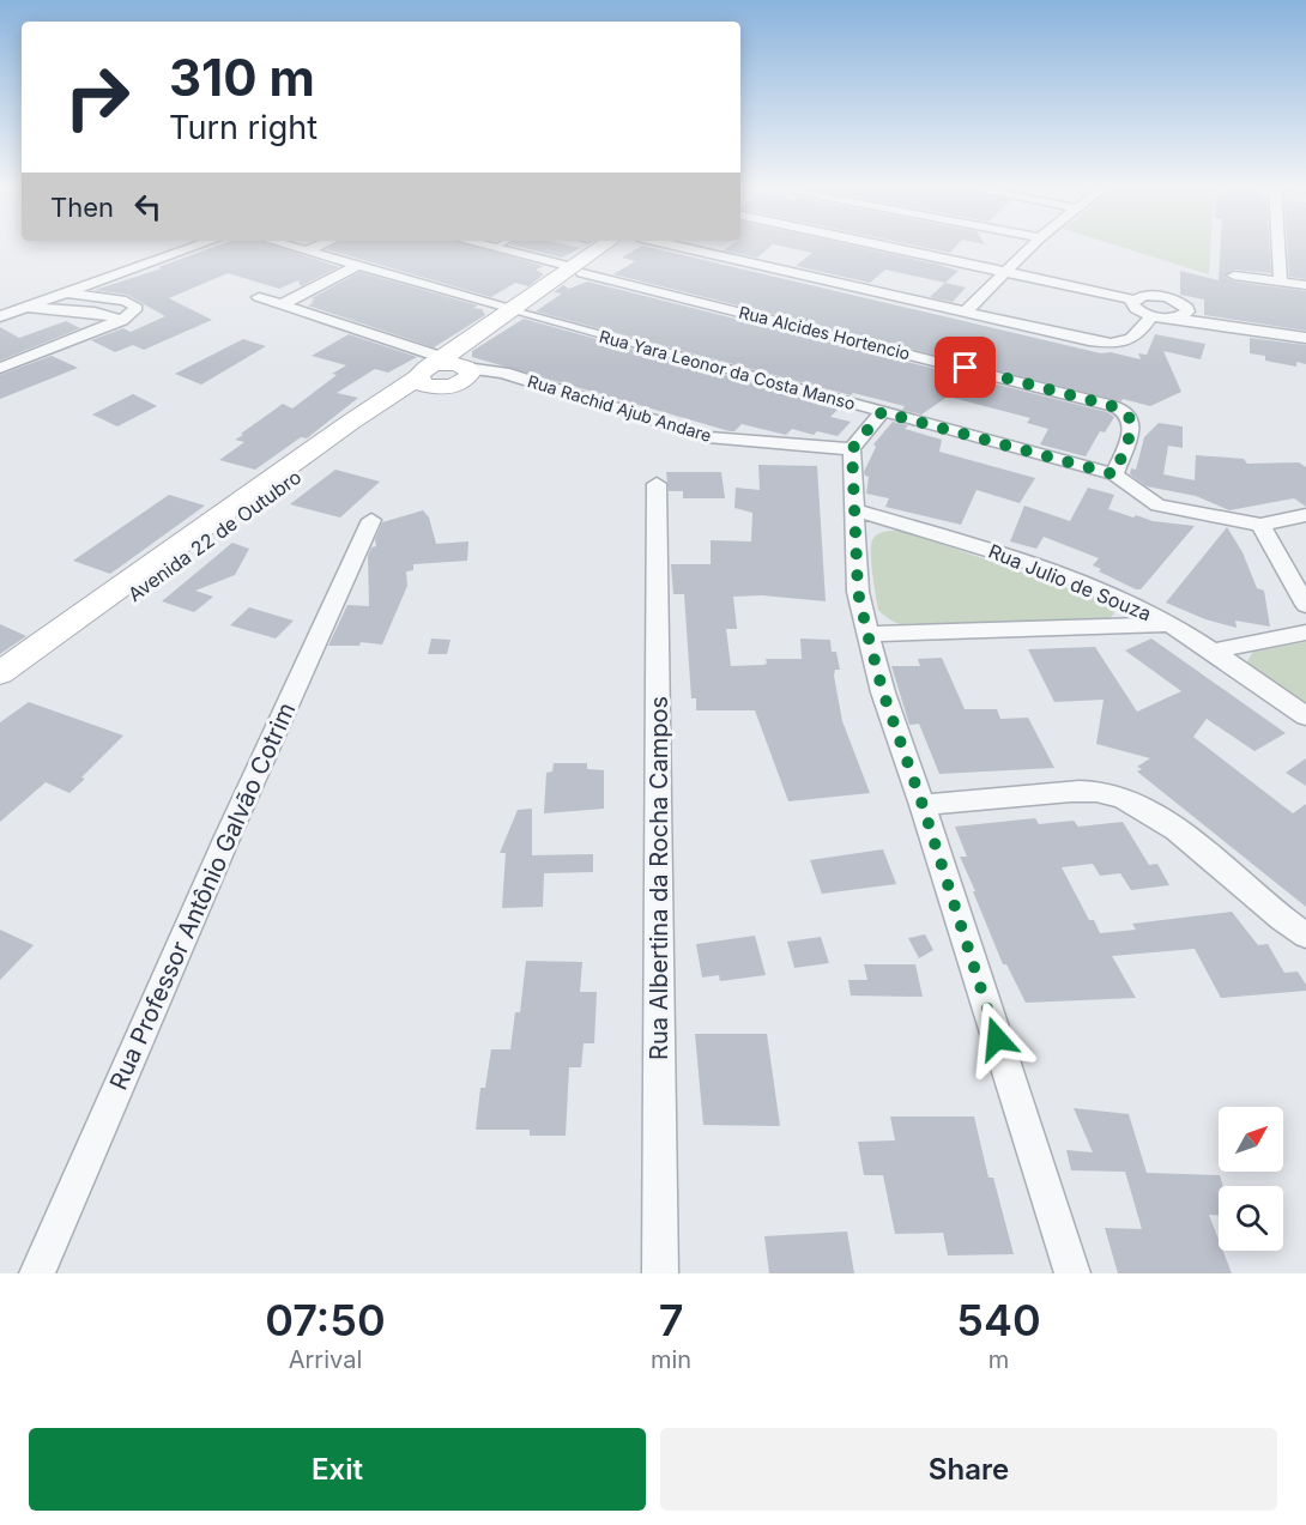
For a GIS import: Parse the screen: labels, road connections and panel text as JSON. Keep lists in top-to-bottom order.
{
  "streets": {
    "street": [
      "Rua Alcides Hortencio",
      "Rua Yara Leonor da Costa Manso",
      "Rua Rachid Ajub Andare",
      "Avenida 22 de Outubro",
      "Rua Julio de Souza",
      "Rua Albertina da Rocha Campos",
      "Rua Professor Antônio Galvão Cotrim"
    ]
  },
  "crossings": [
    ["Rua Alcides Hortencio", "Rua Yara Leonor da Costa Manso"],
    ["Rua Alcides Hortencio", "Avenida 22 de Outubro"],
    ["Rua Yara Leonor da Costa Manso", "Avenida 22 de Outubro"],
    ["Rua Rachid Ajub Andare", "Avenida 22 de Outubro"]
  ],
  "north": "top right",
  "page": {
    "turn": ["310 m", "Turn right"],
    "then": "Then",
    "eta": [
      "07:50",
      "Arrival",
      "7",
      "min",
      "540",
      "m"
    ],
    "buttons": ["Exit", "Share"]
  }
}
